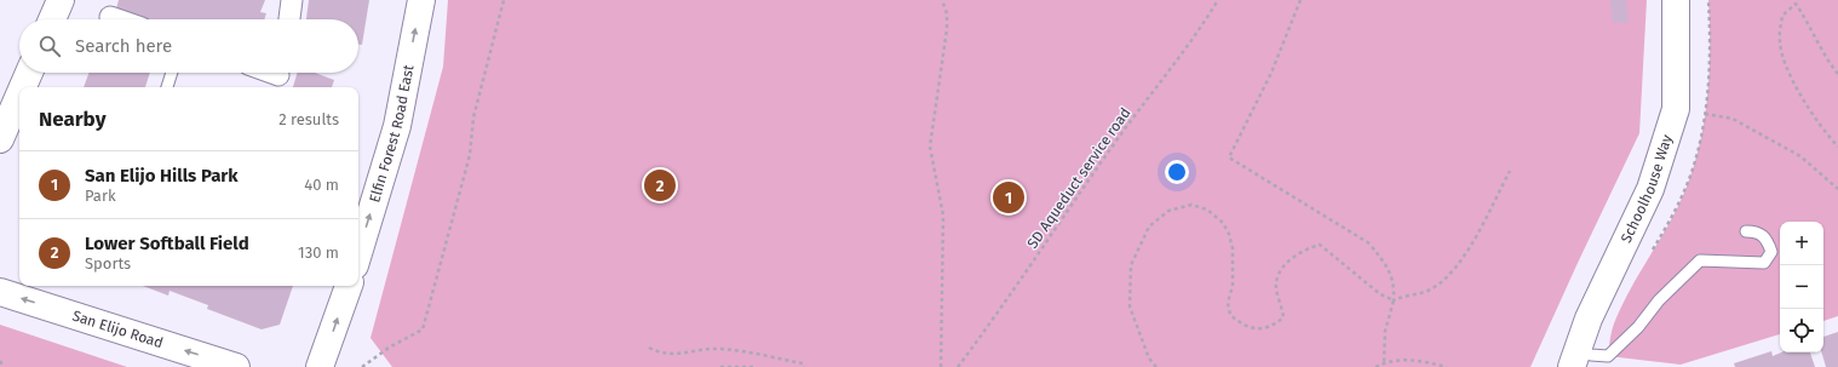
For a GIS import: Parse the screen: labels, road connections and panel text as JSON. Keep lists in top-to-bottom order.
{
  "streets": {
    "street": ["Elfin Forest Road East", "Schoolhouse Way", "San Elijo Road"],
    "path": ["SD Aqueduct service road"]
  },
  "one_way": ["Elfin Forest Road East", "San Elijo Road"],
  "page": {
    "search": "Search here",
    "heading": ["Nearby", "2 results"],
    "list": [
      {
        "mark": "1",
        "name": "San Elijo Hills Park",
        "note": "Park",
        "value": "40 m"
      },
      {
        "mark": "2",
        "name": "Lower Softball Field",
        "note": "Sports",
        "value": "130 m"
      }
    ],
    "pins": ["2", "1"],
    "map_buttons": ["+", "−"]
  }
}
